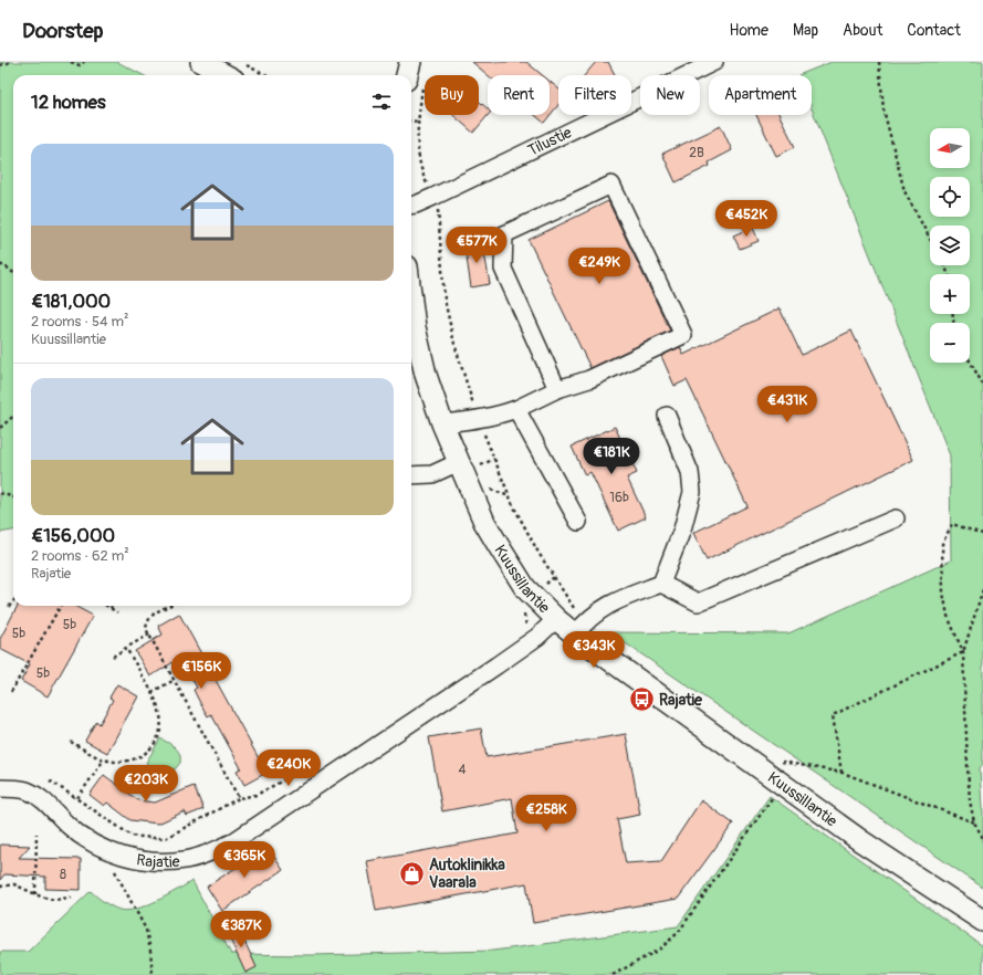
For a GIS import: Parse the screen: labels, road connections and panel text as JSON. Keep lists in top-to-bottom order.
{
  "streets": {
    "main road": ["Kuussillantie"],
    "street": ["Tilustie", "Rajatie"]
  },
  "crossings": [
    ["Kuussillantie", "Rajatie"]
  ],
  "places": {
    "bus stop": ["Rajatie"],
    "shop": ["Autoklinikka Vaarala"]
  },
  "house_numbers": [
    "2B",
    "16b",
    "5b",
    "5b",
    "5b",
    "4",
    "8"
  ],
  "north": "left",
  "page": {
    "header": "Doorstep",
    "nav": [
      "Home",
      "Map",
      "About",
      "Contact"
    ],
    "chip": [
      "Buy",
      "Rent",
      "Filters",
      "New",
      "Apartment"
    ],
    "heading": "12 homes",
    "map_buttons": ["+", "−"],
    "list": [
      {
        "name": "€181,000",
        "note": "2 rooms · 54 m² · Kuussillantie"
      },
      {
        "name": "€156,000",
        "note": "2 rooms · 62 m² · Rajatie"
      }
    ],
    "price": [
      "€452K",
      "€577K",
      "€249K",
      "€431K",
      "€181K",
      "€343K",
      "€156K",
      "€240K",
      "€203K",
      "€258K",
      "€365K",
      "€387K"
    ]
  }
}
